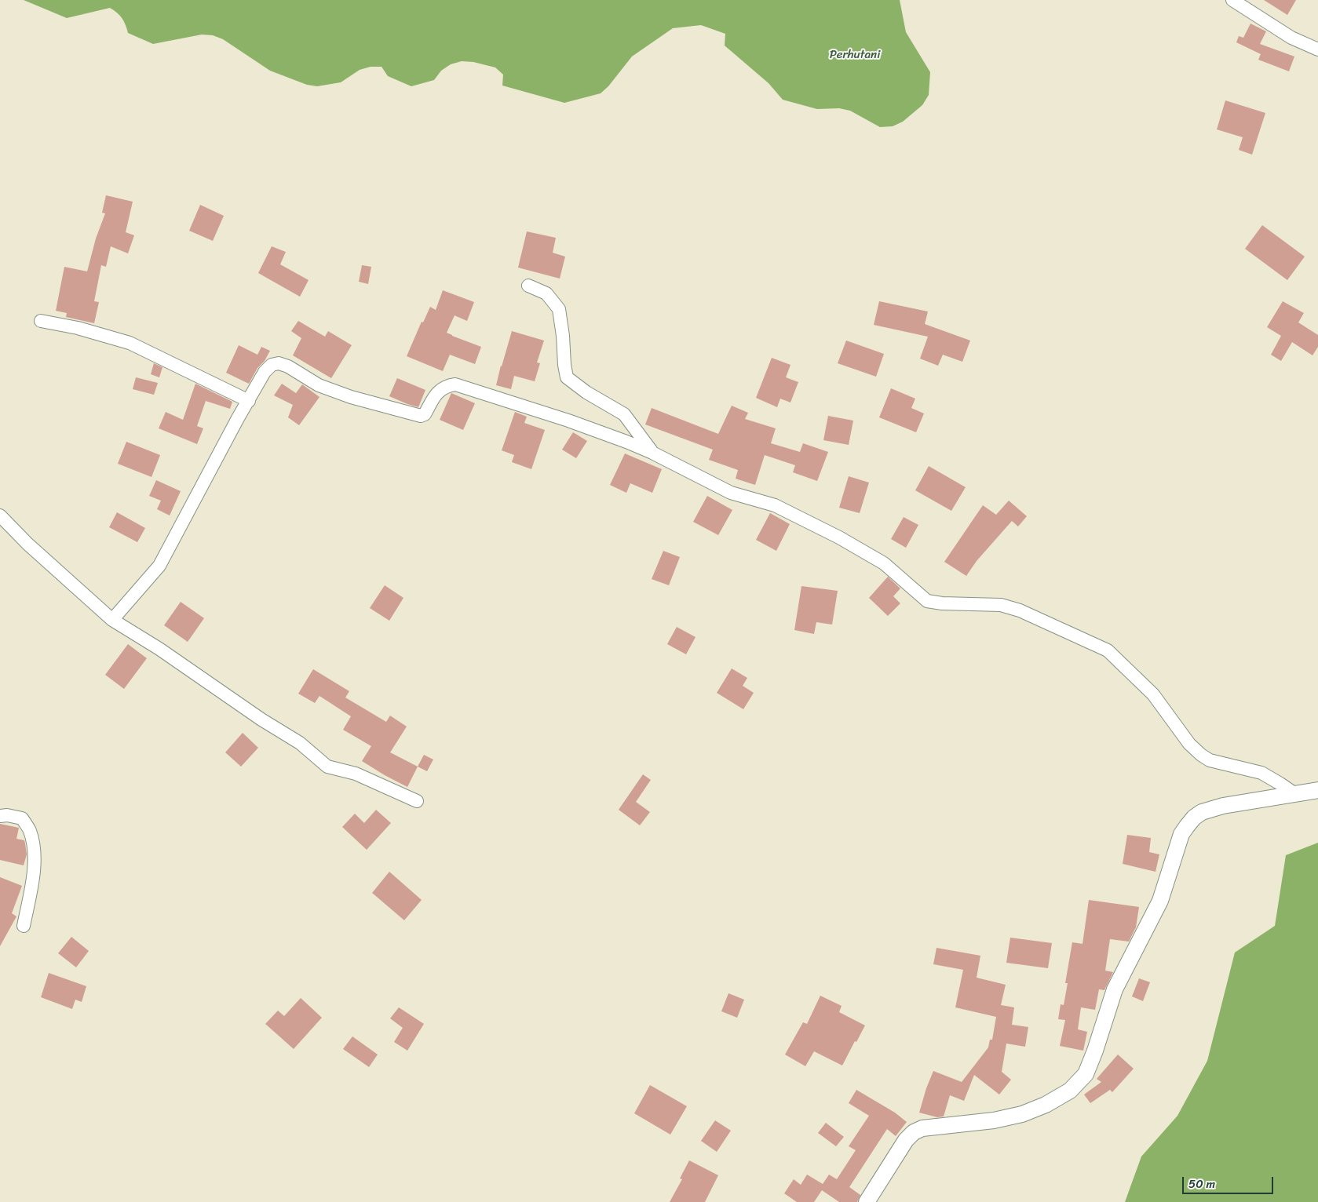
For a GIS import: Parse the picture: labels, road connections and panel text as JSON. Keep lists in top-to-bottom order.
{
  "parks": ["Perhutani"],
  "scale_bar": "50 m"
}
